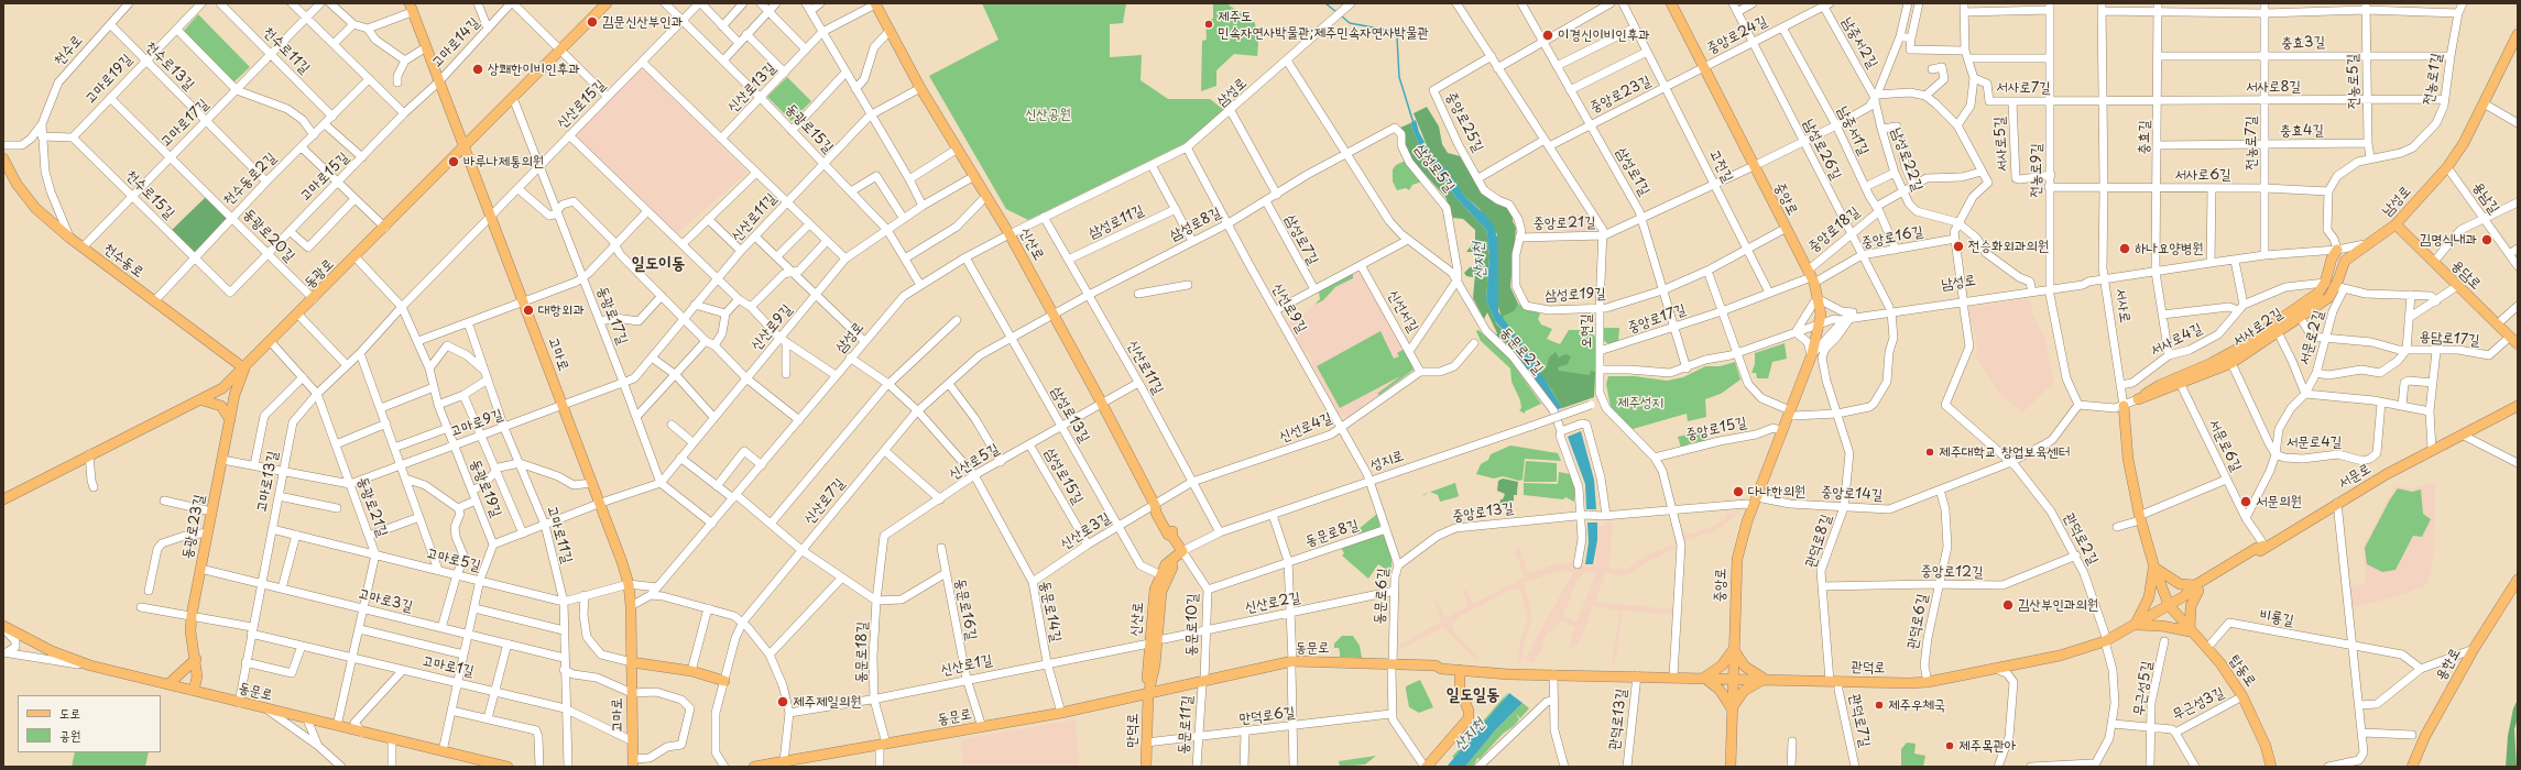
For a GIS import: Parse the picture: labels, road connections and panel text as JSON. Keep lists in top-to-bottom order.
{
  "streets": {
    "main road": [
      "중앙로",
      "남성로",
      "신산로",
      "천수동로",
      "동광로",
      "용담로",
      "서사로",
      "서사로2길",
      "고마로",
      "서문로",
      "동광로23길",
      "동문로",
      "용한로",
      "관덕로",
      "탑동로",
      "만덕로"
    ],
    "street": [
      "중앙로24길",
      "고마로14길",
      "남중서2길",
      "충효3길",
      "천수로",
      "천수로11길",
      "천수로13길",
      "고마로19길",
      "전농로1길",
      "전농로5길",
      "서사로8길",
      "신산로13길",
      "서사로7길",
      "삼성로",
      "중앙로23길",
      "신산로15길",
      "중앙로25길",
      "고마로17길",
      "동광로15길",
      "남중서1길",
      "충효4길",
      "충효길",
      "전농로7길",
      "서사로5길",
      "남성로26길",
      "남성로22길",
      "고전길",
      "삼성로5길",
      "전농로9길",
      "삼성로1길",
      "서사로6길",
      "고마로15길",
      "천수동로2길",
      "천수로15길",
      "용남길",
      "신산로11길",
      "삼성로11길",
      "중앙로21길",
      "삼성로8길",
      "중앙로18길",
      "동광로20길",
      "중앙로16길",
      "삼성로7길",
      "삼성로19길",
      "신선로9길",
      "신선서길",
      "동광로17길",
      "중앙로17길",
      "신산로9길",
      "오현길",
      "서문로2길",
      "용담로17길",
      "서사로4길",
      "동문로2길",
      "삼성로13길",
      "고마로9길",
      "신선로4길",
      "중앙로15길",
      "서문로4길",
      "서문로6길",
      "성지로",
      "신산로5길",
      "삼성로15길",
      "고마로13길",
      "동광로19길",
      "중앙로14길",
      "신산로7길",
      "동광로21길",
      "중앙로13길",
      "신산로3길",
      "동문로8길",
      "고마로11길",
      "관덕로2길",
      "관덕로8길",
      "고마로5길",
      "중앙로12길",
      "동문로6길",
      "고마로3길",
      "신산로2길",
      "동문로16길",
      "동문로14길",
      "비룡길",
      "관덕로6길",
      "동문로10길",
      "동문로18길",
      "신산로1길",
      "고마로1길",
      "무근성5길",
      "무근성3길",
      "만덕로6길",
      "관덕로13길",
      "관덕로7길",
      "동문로11길"
    ]
  },
  "crossings": [
    ["중앙로24길", "남중서2길"],
    ["중앙로24길", "중앙로23길"],
    ["중앙로24길", "남중서1길"],
    ["중앙로24길", "남성로26길"],
    ["중앙로24길", "중앙로"],
    ["고마로14길", "고마로15길"],
    ["고마로14길", "고마로"],
    ["남중서2길", "남성로22길"],
    ["남중서2길", "중앙로21길"],
    ["충효3길", "전농로1길"],
    ["충효3길", "전농로5길"],
    ["충효3길", "충효길"],
    ["충효3길", "전농로7길"],
    ["천수로", "천수로13길"],
    ["천수로", "천수동로"],
    ["천수로11길", "고마로17길"],
    ["천수로11길", "천수동로2길"],
    ["천수로13길", "고마로19길"],
    ["천수로13길", "고마로17길"],
    ["천수로13길", "천수동로2길"],
    ["고마로19길", "천수로15길"],
    ["고마로19길", "동광로20길"],
    ["전농로1길", "전농로5길"],
    ["전농로1길", "서사로8길"],
    ["전농로1길", "서사로6길"],
    ["전농로5길", "서사로8길"],
    ["전농로5길", "충효4길"],
    ["서사로8길", "서사로7길"],
    ["서사로8길", "충효길"],
    ["서사로8길", "전농로7길"],
    ["서사로8길", "서사로"],
    ["신산로13길", "동광로15길"],
    ["신산로13길", "신산로"],
    ["서사로7길", "서사로5길"],
    ["서사로7길", "전농로9길"],
    ["서사로7길", "서사로"],
    ["삼성로", "동광로15길"],
    ["삼성로", "삼성로5길"],
    ["삼성로", "신산로11길"],
    ["삼성로", "신산로"],
    ["삼성로", "신선로9길"],
    ["삼성로", "고마로"],
    ["삼성로", "삼성로13길"],
    ["삼성로", "동문로14길"],
    ["중앙로23길", "중앙로25길"],
    ["중앙로23길", "고전길"],
    ["중앙로23길", "삼성로1길"],
    ["중앙로23길", "중앙로"],
    ["중앙로23길", "삼성로19길"],
    ["신산로15길", "동광로15길"],
    ["신산로15길", "동광로17길"],
    ["신산로15길", "고마로"],
    ["신산로15길", "고마로13길"],
    ["중앙로25길", "삼성로19길"],
    ["고마로17길", "천수로15길"],
    ["고마로17길", "동광로20길"],
    ["고마로17길", "천수동로"],
    ["동광로15길", "신산로11길"],
    ["동광로15길", "신산로9길"],
    ["남중서1길", "중앙로21길"],
    ["남중서1길", "중앙로18길"],
    ["남중서1길", "중앙로16길"],
    ["충효4길", "충효길"],
    ["충효4길", "전농로7길"],
    ["충효길", "서사로6길"],
    ["충효길", "남성로"],
    ["전농로7길", "서사로6길"],
    ["전농로7길", "남성로"],
    ["서사로5길", "전농로9길"],
    ["남성로26길", "남성로"],
    ["남성로26길", "중앙로21길"],
    ["남성로26길", "중앙로18길"],
    ["남성로26길", "중앙로16길"],
    ["남성로22길", "남성로"],
    ["남성로22길", "중앙로21길"],
    ["남성로22길", "중앙로18길"],
    ["고전길", "중앙로21길"],
    ["고전길", "삼성로19길"],
    ["고전길", "중앙로17길"],
    ["삼성로5길", "삼성로8길"],
    ["삼성로5길", "동문로2길"],
    ["전농로9길", "남성로"],
    ["삼성로1길", "남성로"],
    ["삼성로1길", "중앙로21길"],
    ["삼성로1길", "삼성로19길"],
    ["삼성로1길", "중앙로17길"],
    ["서사로6길", "서사로"],
    ["고마로15길", "천수로15길"],
    ["고마로15길", "동광로20길"],
    ["고마로15길", "고마로"],
    ["천수동로2길", "천수로15길"],
    ["천수동로2길", "동광로20길"],
    ["천수동로2길", "천수동로"],
    ["용남길", "남성로"],
    ["중앙로", "남성로"],
    ["중앙로", "중앙로21길"],
    ["중앙로", "중앙로18길"],
    ["중앙로", "중앙로16길"],
    ["중앙로", "삼성로19길"],
    ["중앙로", "중앙로17길"],
    ["중앙로", "중앙로15길"],
    ["중앙로", "중앙로14길"],
    ["중앙로", "관덕로"],
    ["남성로", "용담로"],
    ["남성로", "서사로"],
    ["남성로", "서사로2길"],
    ["남성로", "오현길"],
    ["남성로", "관덕로2길"],
    ["남성로", "관덕로8길"],
    ["신산로11길", "삼성로11길"],
    ["신산로11길", "삼성로8길"],
    ["신산로11길", "신산로"],
    ["신산로11길", "동광로17길"],
    ["신산로11길", "고마로9길"],
    ["신산로11길", "신선로4길"],
    ["신산로11길", "성지로"],
    ["신산로11길", "신산로5길"],
    ["중앙로21길", "삼성로19길"],
    ["중앙로21길", "오현길"],
    ["삼성로8길", "삼성로7길"],
    ["삼성로8길", "신산로"],
    ["삼성로8길", "신선로9길"],
    ["삼성로8길", "신산로7길"],
    ["중앙로18길", "중앙로16길"],
    ["중앙로18길", "중앙로17길"],
    ["동광로20길", "동광로"],
    ["중앙로16길", "중앙로17길"],
    ["신산로", "신산로9길"],
    ["신산로", "삼성로13길"],
    ["신산로", "신선로4길"],
    ["신산로", "성지로"],
    ["신산로", "신산로5길"],
    ["신산로", "신산로7길"],
    ["신산로", "신산로3길"],
    ["신산로", "신산로2길"],
    ["신산로", "동문로10길"],
    ["신산로", "동문로"],
    ["신산로", "신산로1길"],
    ["신산로", "만덕로"],
    ["천수동로", "동광로"],
    ["천수동로", "동광로23길"],
    ["동광로", "동광로17길"],
    ["동광로", "고마로"],
    ["동광로", "동광로19길"],
    ["동광로", "동광로21길"],
    ["동광로", "동광로23길"],
    ["용담로", "용담로17길"],
    ["삼성로19길", "오현길"],
    ["서사로", "서사로2길"],
    ["서사로", "서사로4길"],
    ["서사로", "서문로"],
    ["서사로", "관덕로"],
    ["서사로", "탑동로"],
    ["신선로9길", "신선로4길"],
    ["신선로9길", "성지로"],
    ["신선로9길", "동문로6길"],
    ["신선서길", "신선로4길"],
    ["동광로17길", "신산로9길"],
    ["동광로17길", "고마로9길"],
    ["중앙로17길", "오현길"],
    ["서사로2길", "서문로2길"],
    ["서사로2길", "용담로17길"],
    ["서사로2길", "서사로4길"],
    ["서사로2길", "서문로4길"],
    ["서사로2길", "서문로6길"],
    ["오현길", "성지로"],
    ["서문로2길", "용담로17길"],
    ["서문로2길", "서문로4길"],
    ["동문로2길", "중앙로13길"],
    ["고마로", "고마로9길"],
    ["고마로", "고마로13길"],
    ["고마로", "고마로1길"],
    ["삼성로13길", "신산로5길"],
    ["삼성로13길", "신산로7길"],
    ["삼성로13길", "신산로3길"],
    ["고마로9길", "동광로19길"],
    ["고마로9길", "동광로21길"],
    ["고마로9길", "고마로11길"],
    ["신선로4길", "신산로3길"],
    ["서문로6길", "서문로"],
    ["성지로", "동문로6길"],
    ["성지로", "동문로10길"],
    ["신산로5길", "삼성로15길"],
    ["신산로5길", "동문로16길"],
    ["신산로5길", "동문로14길"],
    ["신산로5길", "동문로18길"],
    ["삼성로15길", "신산로3길"],
    ["서문로", "관덕로"],
    ["서문로", "탑동로"],
    ["고마로13길", "동광로19길"],
    ["고마로13길", "동광로21길"],
    ["고마로13길", "고마로5길"],
    ["고마로13길", "고마로3길"],
    ["고마로13길", "동문로"],
    ["고마로13길", "고마로1길"],
    ["중앙로14길", "관덕로2길"],
    ["중앙로14길", "관덕로8길"],
    ["중앙로14길", "관덕로6길"],
    ["신산로7길", "동문로14길"],
    ["동광로21길", "고마로5길"],
    ["동광로21길", "고마로3길"],
    ["동광로21길", "동문로"],
    ["동광로21길", "고마로1길"],
    ["중앙로13길", "동문로6길"],
    ["동광로23길", "고마로3길"],
    ["동광로23길", "동문로"],
    ["동광로23길", "고마로1길"],
    ["신산로3길", "동문로14길"],
    ["동문로8길", "동문로6길"],
    ["동문로8길", "동문로10길"],
    ["고마로11길", "고마로5길"],
    ["고마로11길", "고마로3길"],
    ["고마로11길", "고마로1길"],
    ["관덕로2길", "중앙로12길"],
    ["관덕로2길", "관덕로"],
    ["관덕로2길", "무근성3길"],
    ["관덕로8길", "중앙로12길"],
    ["관덕로8길", "관덕로"],
    ["관덕로8길", "관덕로7길"],
    ["중앙로12길", "관덕로6길"],
    ["동문로6길", "신산로2길"],
    ["동문로6길", "동문로"],
    ["동문로6길", "만덕로6길"],
    ["신산로2길", "동문로10길"],
    ["신산로2길", "신산로1길"],
    ["동문로16길", "동문로"],
    ["동문로16길", "동문로18길"],
    ["동문로16길", "신산로1길"],
    ["동문로14길", "동문로"],
    ["동문로14길", "신산로1길"],
    ["비룡길", "탑동로"],
    ["관덕로6길", "관덕로"],
    ["동문로10길", "동문로"],
    ["동문로10길", "동문로11길"],
    ["동문로", "동문로18길"],
    ["동문로", "관덕로"],
    ["동문로", "동문로11길"],
    ["동문로", "만덕로"],
    ["동문로18길", "신산로1길"],
    ["관덕로", "탑동로"],
    ["관덕로", "관덕로13길"],
    ["관덕로", "관덕로7길"],
    ["탑동로", "무근성3길"],
    ["무근성5길", "무근성3길"],
    ["만덕로6길", "동문로11길"],
    ["만덕로6길", "만덕로"]
  ],
  "districts": ["일도이동", "일도일동"],
  "water": ["산지천"],
  "parks": ["신산공원", "제주성지"],
  "places": [
    "김문신산부인과",
    "제주도 민속자연사박물관;제주민속자연사박물관",
    "이경신이비인후과",
    "상쾌한이비인후과",
    "바루나제통의원",
    "김명식내과",
    "전승화외과의원",
    "하나요양병원",
    "대항외과",
    "제주대학교 창업보육센터",
    "다나한의원",
    "서문의원",
    "김산부인과의원",
    "제주제일의원",
    "제주우체국",
    "제주목관아"
  ],
  "legend": ["도로", "공원"]
}
